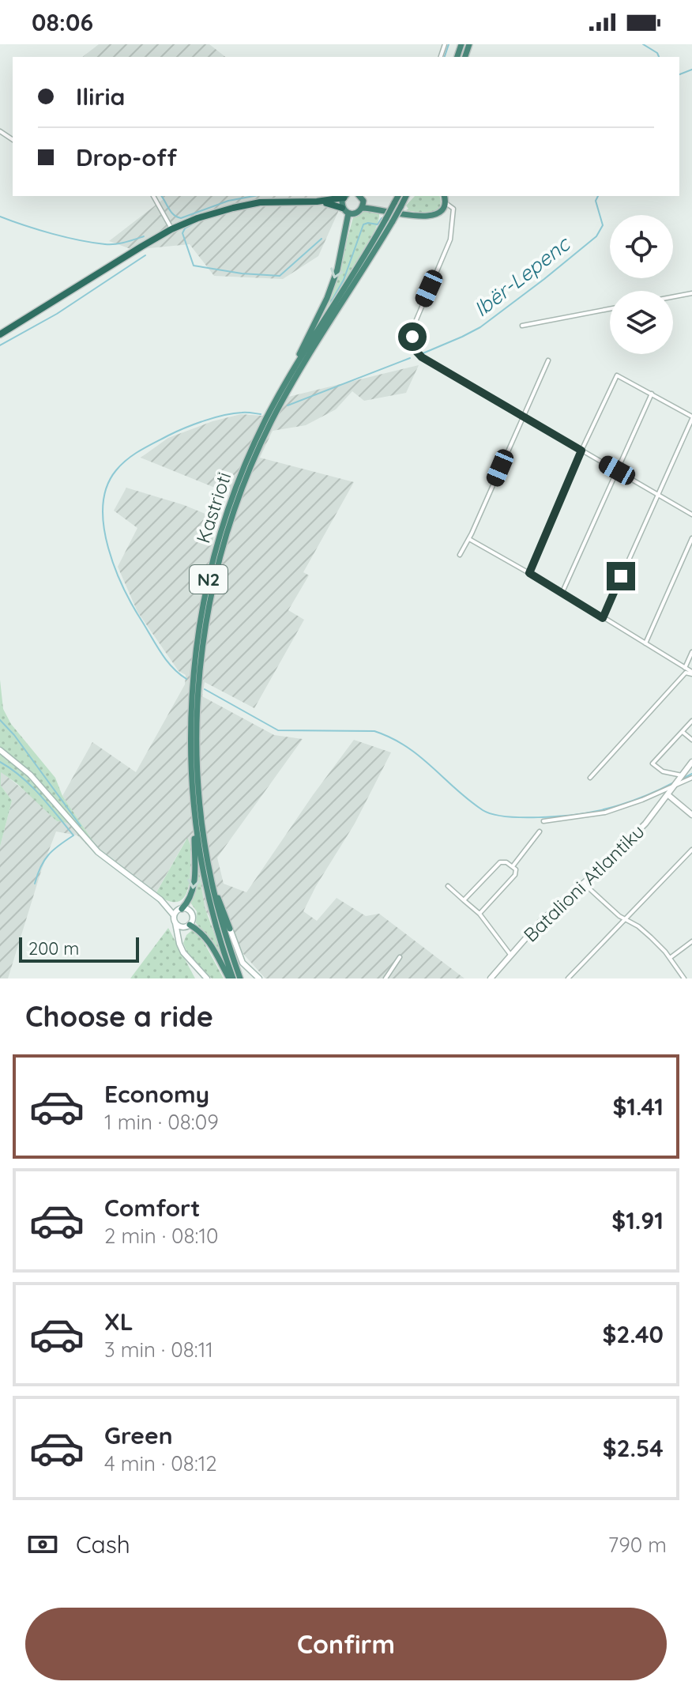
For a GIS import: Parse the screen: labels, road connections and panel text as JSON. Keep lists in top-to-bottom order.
{
  "streets": {
    "highway": ["Kastrioti", "N2"],
    "main road": ["Batalioni Atlantiku"]
  },
  "crossings": [
    ["Kastrioti", "N2"]
  ],
  "water": ["Ibër-Lepenc"],
  "scale_bar": "200 m",
  "page": {
    "status": "08:06",
    "banner": ["Iliria", "Drop-off"],
    "scale": "200 m",
    "heading": "Choose a ride",
    "list": [
      {
        "name": "Economy",
        "note": "1 min · 08:09",
        "value": "$1.41"
      },
      {
        "name": "Comfort",
        "note": "2 min · 08:10",
        "value": "$1.91"
      },
      {
        "name": "XL",
        "note": "3 min · 08:11",
        "value": "$2.40"
      },
      {
        "name": "Green",
        "note": "4 min · 08:12",
        "value": "$2.54"
      }
    ],
    "pay": ["Cash", "790 m"],
    "buttons": "Confirm"
  }
}
